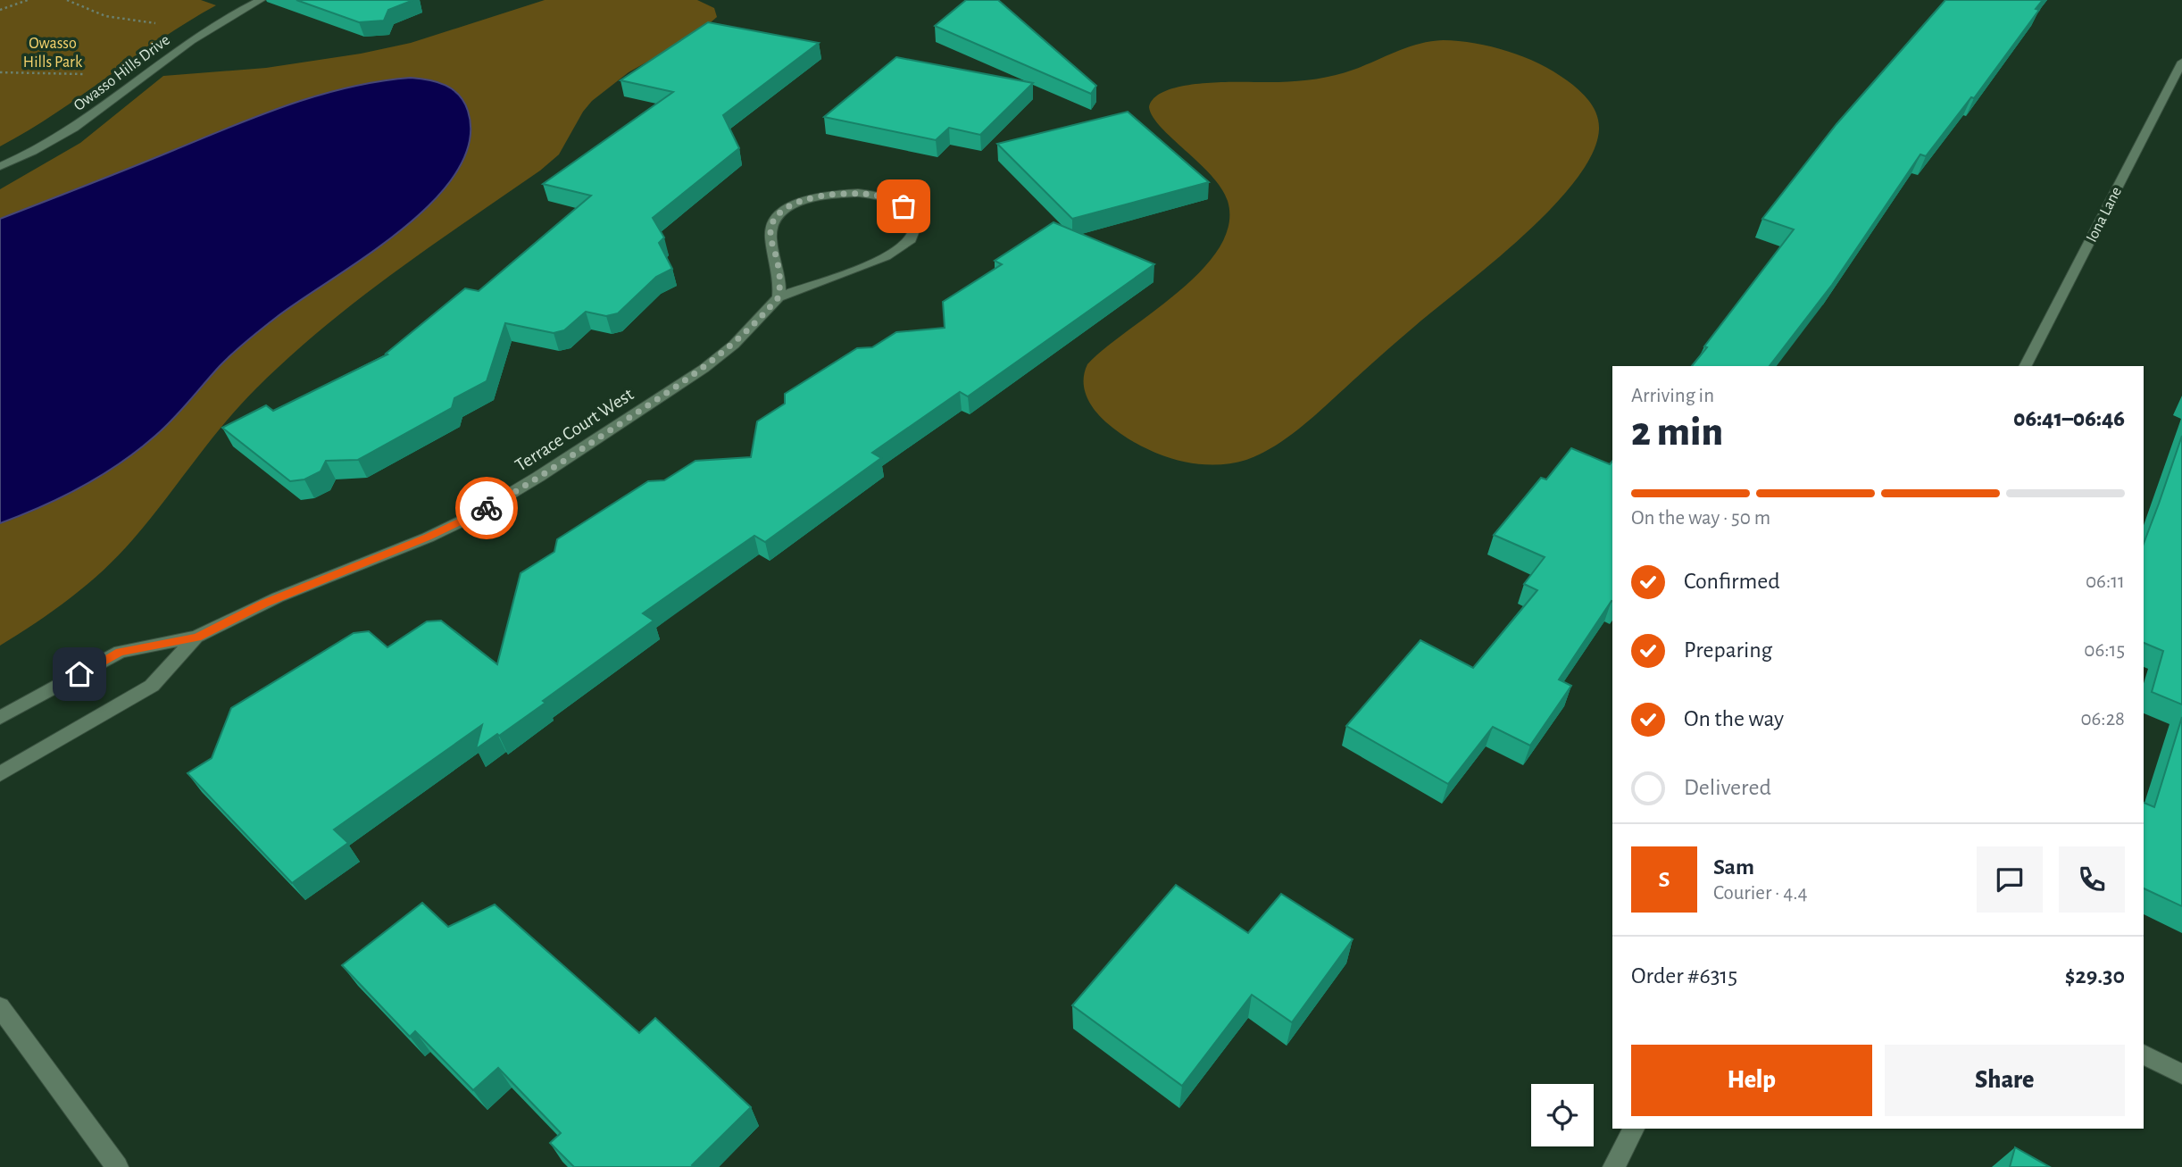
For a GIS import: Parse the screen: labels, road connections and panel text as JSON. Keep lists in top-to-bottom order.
{
  "streets": {
    "street": ["Owasso Hills Drive", "Iona Lane", "Terrace Court West"]
  },
  "parks": ["Owasso Hills Park"],
  "page": {
    "heading": ["2 min", "Arriving in", "06:41–06:46"],
    "panel": [
      "Sam",
      "Courier · 4.4",
      "Order #6315",
      "$29.30"
    ],
    "bar": "On the way · 50 m",
    "list": [
      ["Confirmed", "06:11"],
      ["Preparing", "06:15"],
      ["On the way", "06:28"],
      "Delivered"
    ],
    "round": "S",
    "buttons": ["Help", "Share"]
  }
}
